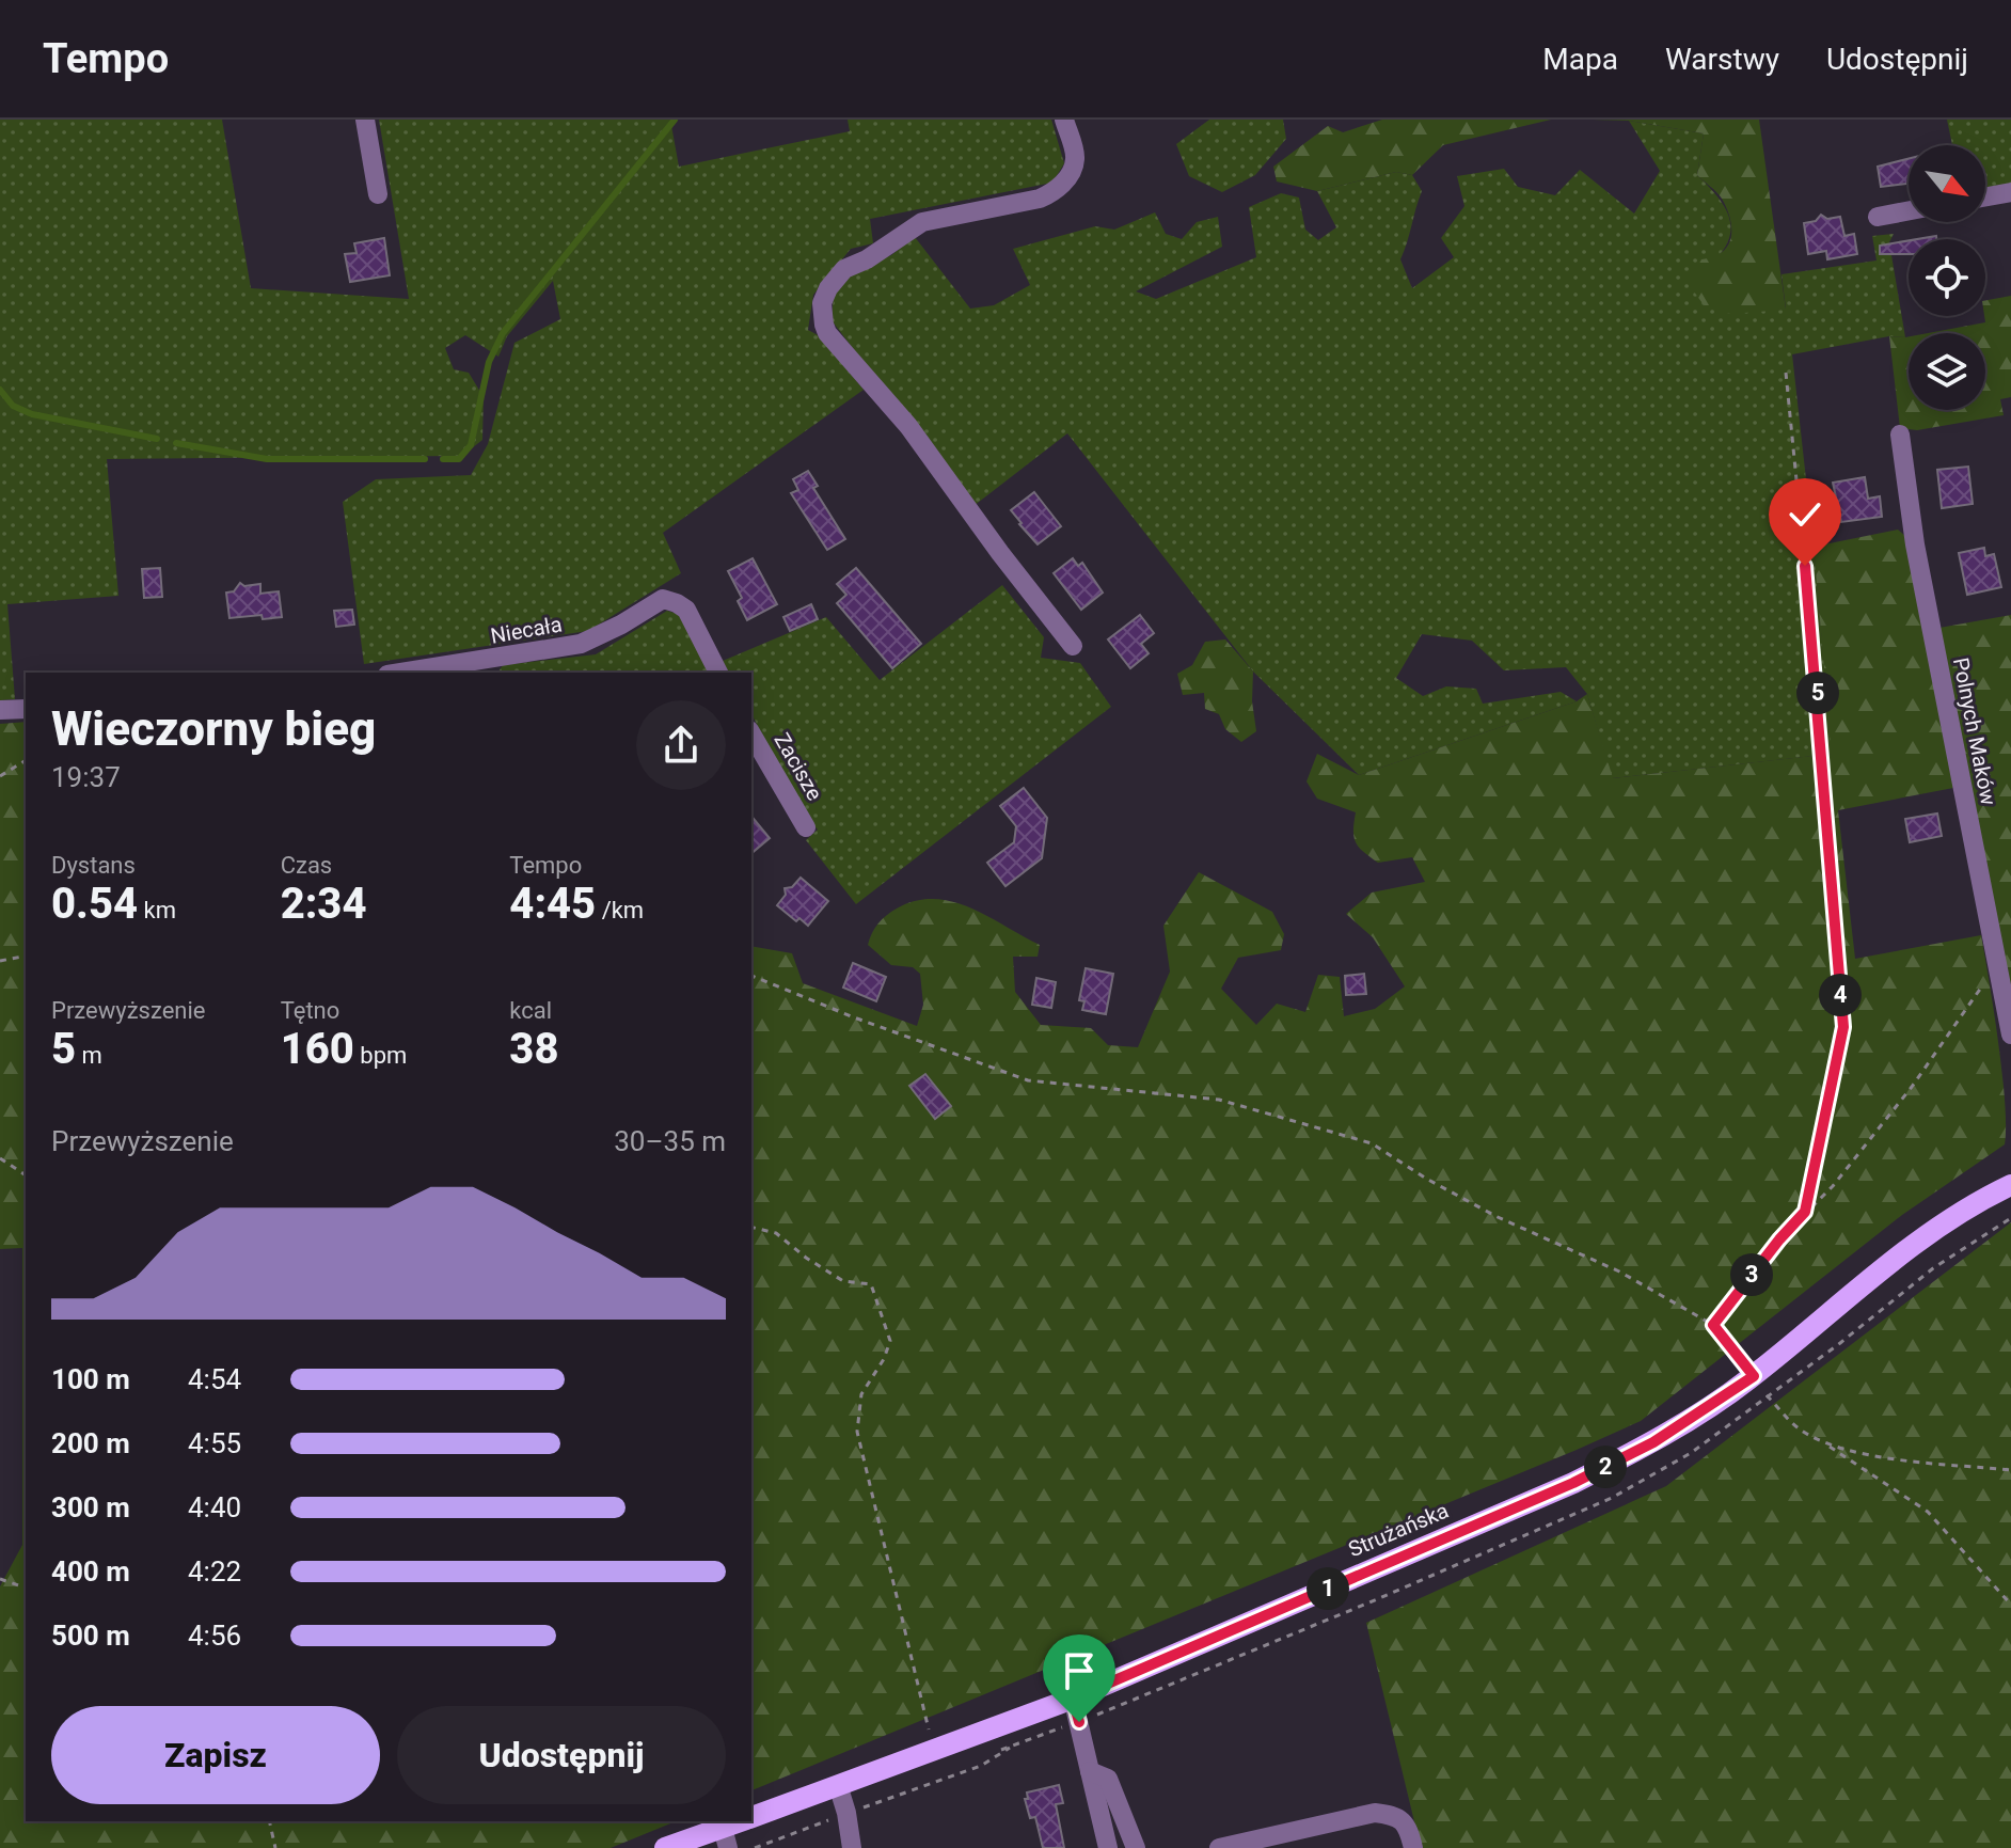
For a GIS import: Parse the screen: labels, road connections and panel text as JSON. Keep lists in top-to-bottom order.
{
  "streets": {
    "main road": ["Strużańska"],
    "street": ["Niecała", "Polnych Maków", "Zacisze"]
  },
  "north": "bottom right",
  "page": {
    "header": "Tempo",
    "nav": ["Mapa", "Warstwy", "Udostępnij"],
    "pins": [
      "5",
      "4",
      "3",
      "2",
      "1"
    ],
    "heading": ["Wieczorny bieg", "19:37"],
    "stats": [
      ["Dystans", "0.54 km"],
      ["Czas", "2:34"],
      ["Tempo", "4:45 /km"],
      ["Przewyższenie", "5 m"],
      ["Tętno", "160 bpm"],
      ["kcal", "38"]
    ],
    "chart": ["Przewyższenie", "30–35 m"],
    "list": [
      {
        "name": "100 m",
        "note": "4:54"
      },
      {
        "name": "200 m",
        "note": "4:55"
      },
      {
        "name": "300 m",
        "note": "4:40"
      },
      {
        "name": "400 m",
        "note": "4:22"
      },
      {
        "name": "500 m",
        "note": "4:56"
      }
    ],
    "buttons": ["Zapisz", "Udostępnij"]
  }
}
